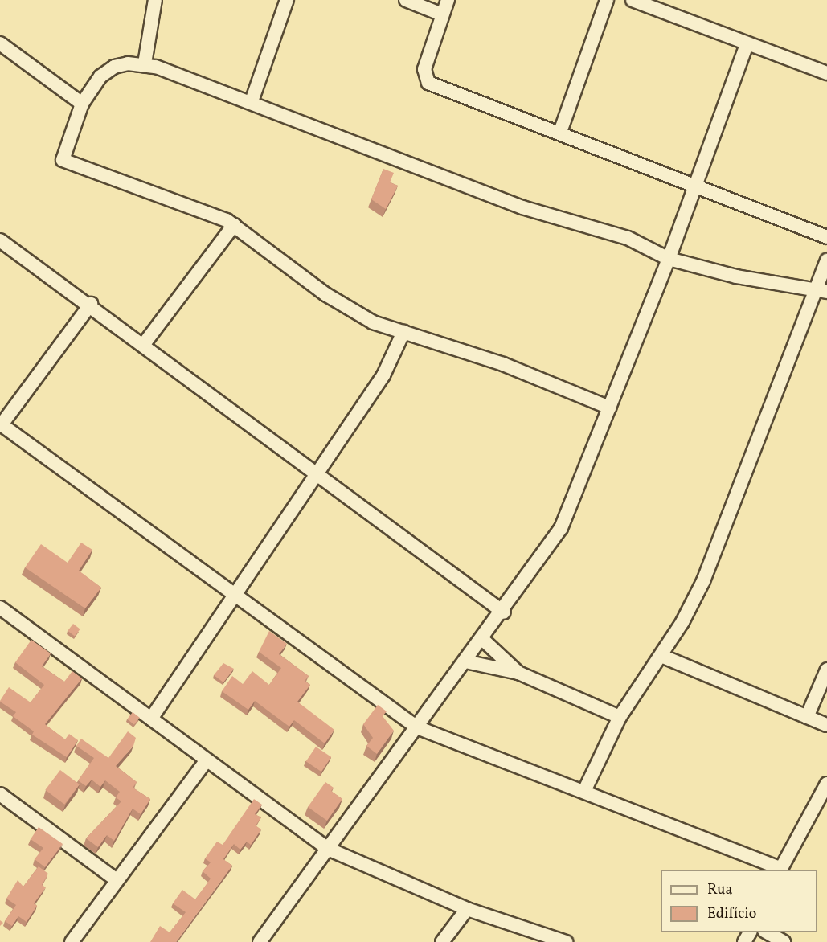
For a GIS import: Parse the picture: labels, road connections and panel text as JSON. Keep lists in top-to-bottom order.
{
  "legend": ["Rua", "Edifício"]
}
